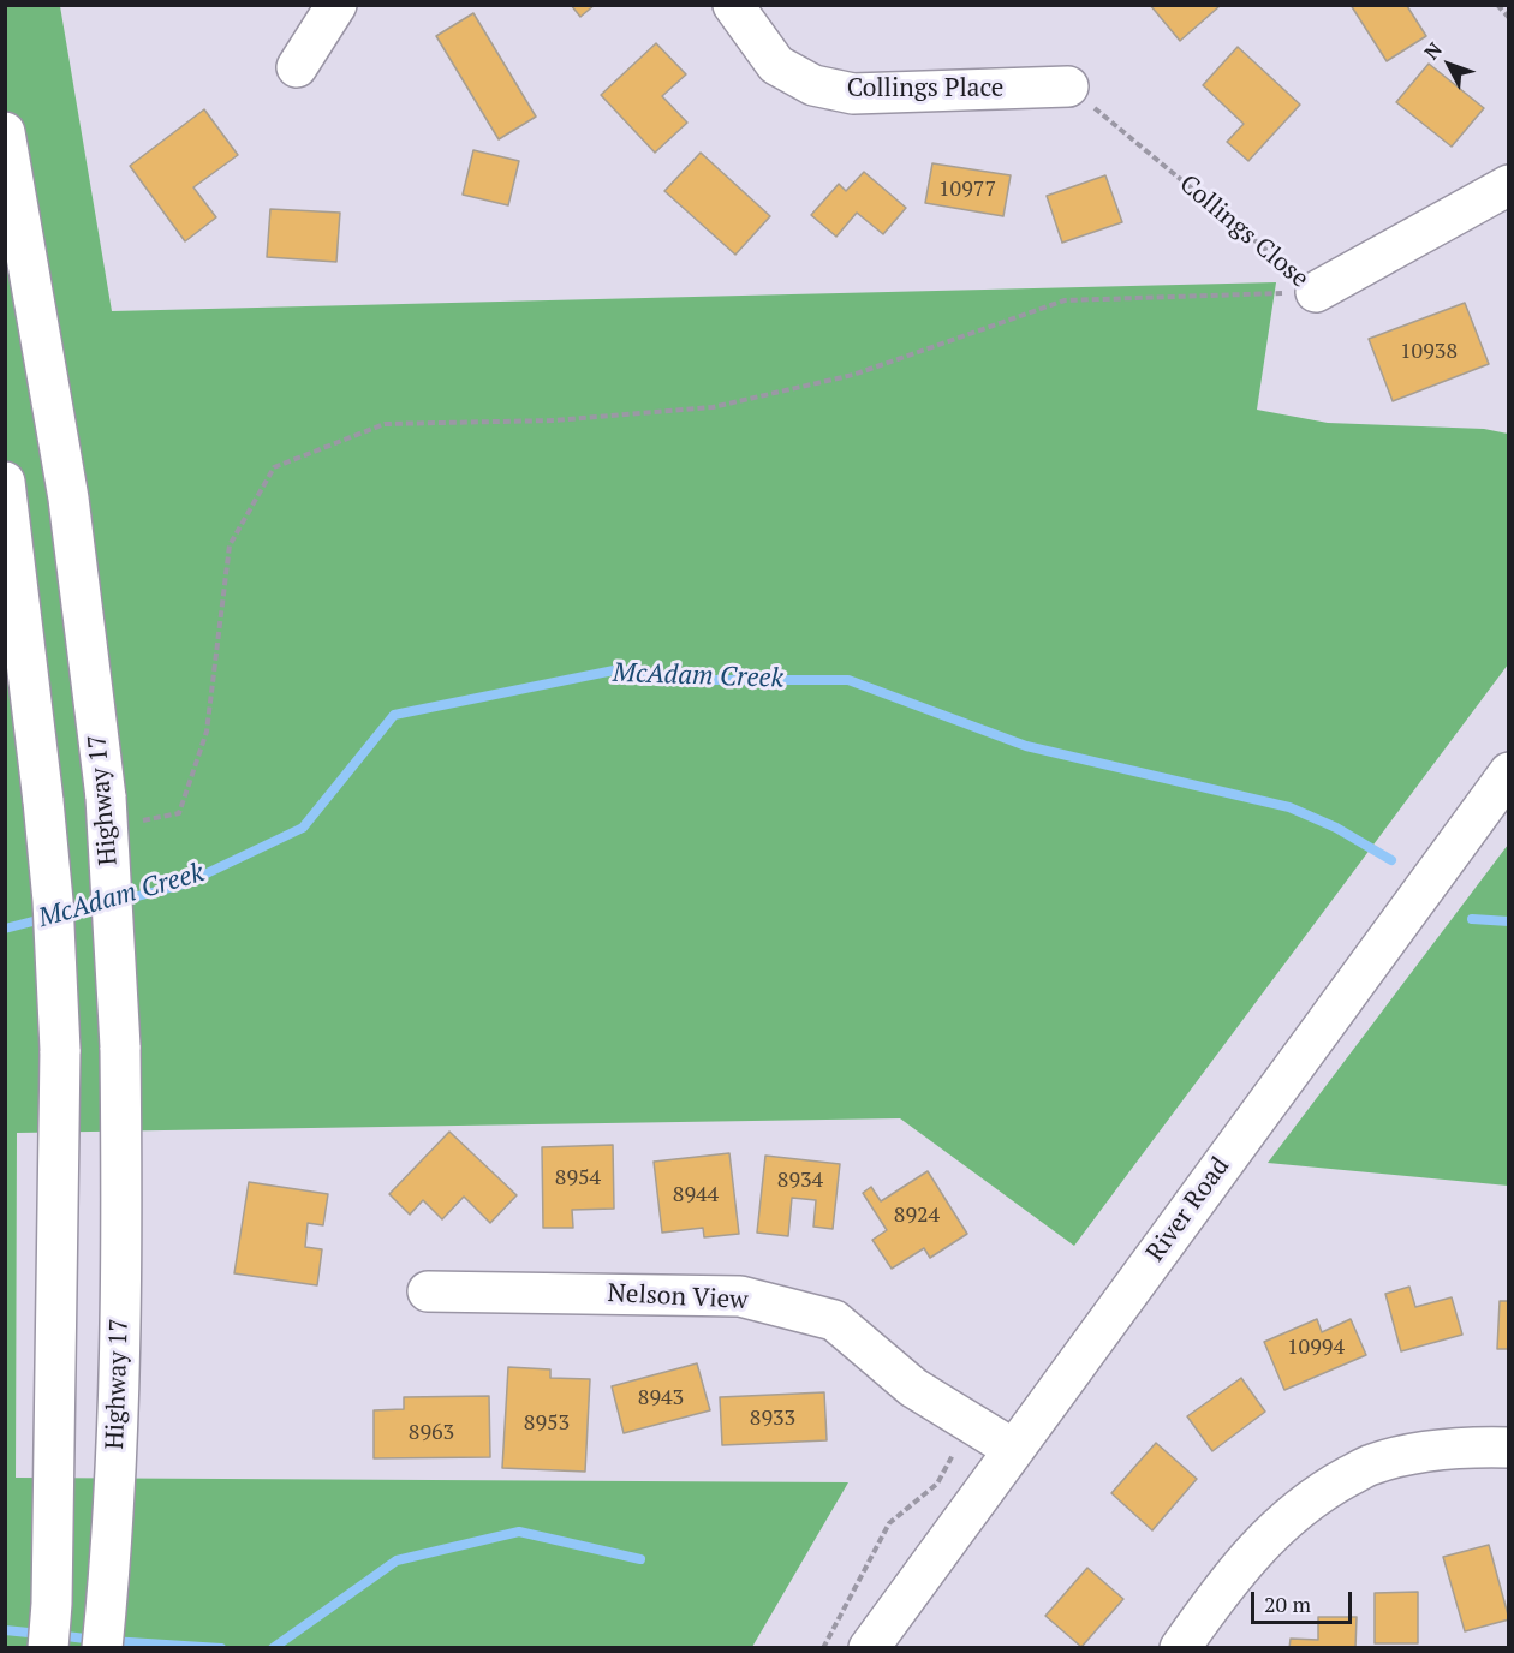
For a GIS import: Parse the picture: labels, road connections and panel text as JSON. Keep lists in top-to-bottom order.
{
  "streets": {
    "main road": [
      "Collings Place",
      "Collings Close",
      "Highway 17",
      "River Road",
      "Nelson View"
    ]
  },
  "crossings": [
    ["Collings Place", "Collings Close"],
    ["River Road", "Nelson View"]
  ],
  "water": ["McAdam Creek"],
  "house_numbers": [
    "10977",
    "10938",
    "8954",
    "8934",
    "8944",
    "8924",
    "10994",
    "8943",
    "8933",
    "8953",
    "8963"
  ],
  "scale_bar": "20 m",
  "north": "top left"
}
